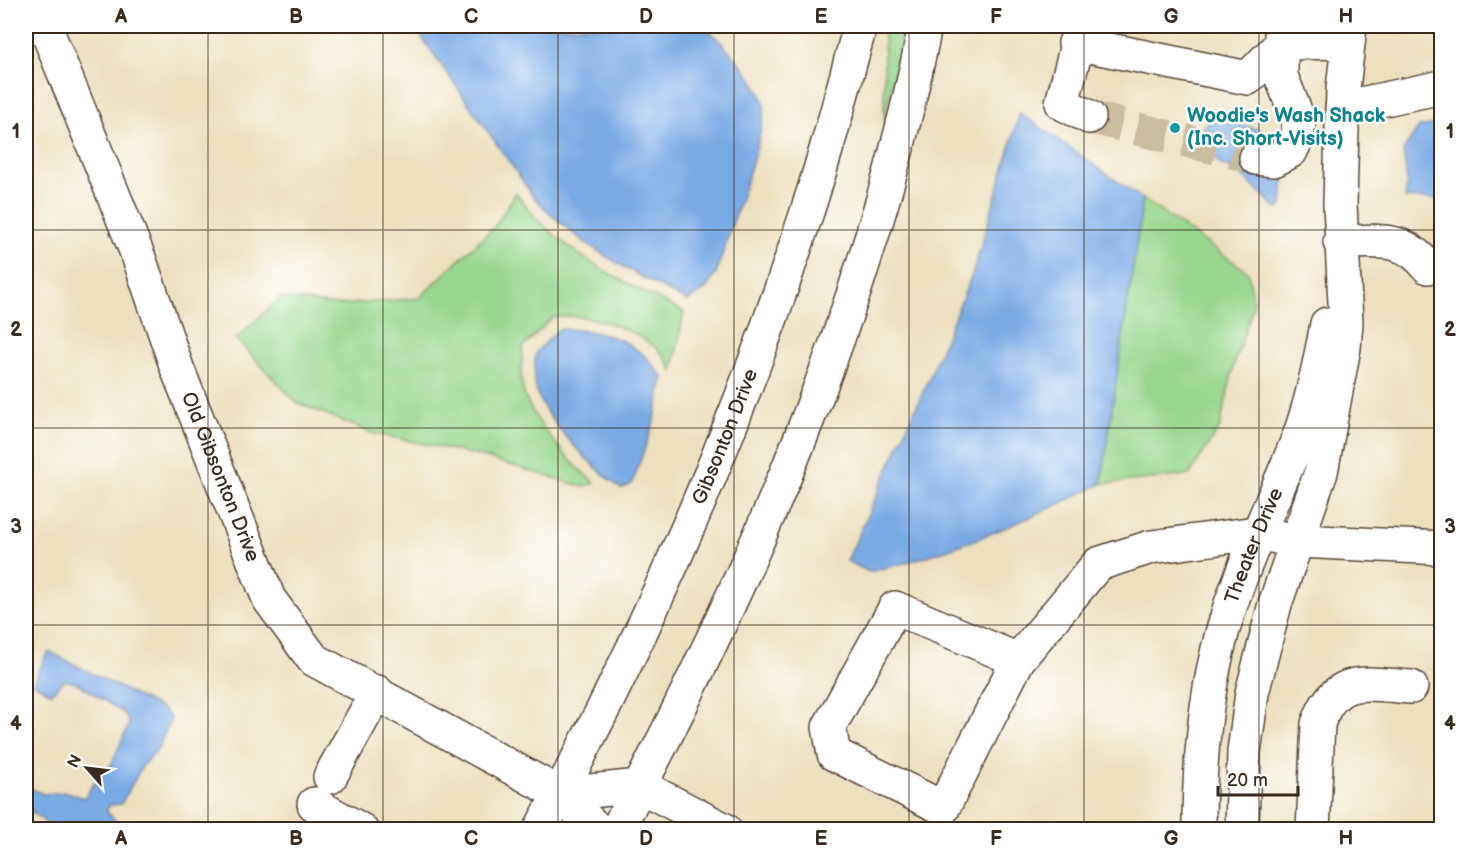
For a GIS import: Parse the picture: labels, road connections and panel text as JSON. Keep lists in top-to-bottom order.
{
  "streets": {
    "street": ["Gibsonton Drive", "Old Gibsonton Drive", "Theater Drive"]
  },
  "crossings": [
    ["Gibsonton Drive", "Old Gibsonton Drive"]
  ],
  "places": ["Woodie's Wash Shack (Inc. Short-Visits)"],
  "scale_bar": "20 m",
  "north": "top left",
  "grid": {
    "columns": [
      "A",
      "B",
      "C",
      "D",
      "E",
      "F",
      "G",
      "H"
    ],
    "rows": [
      "1",
      "2",
      "3",
      "4"
    ]
  }
}
